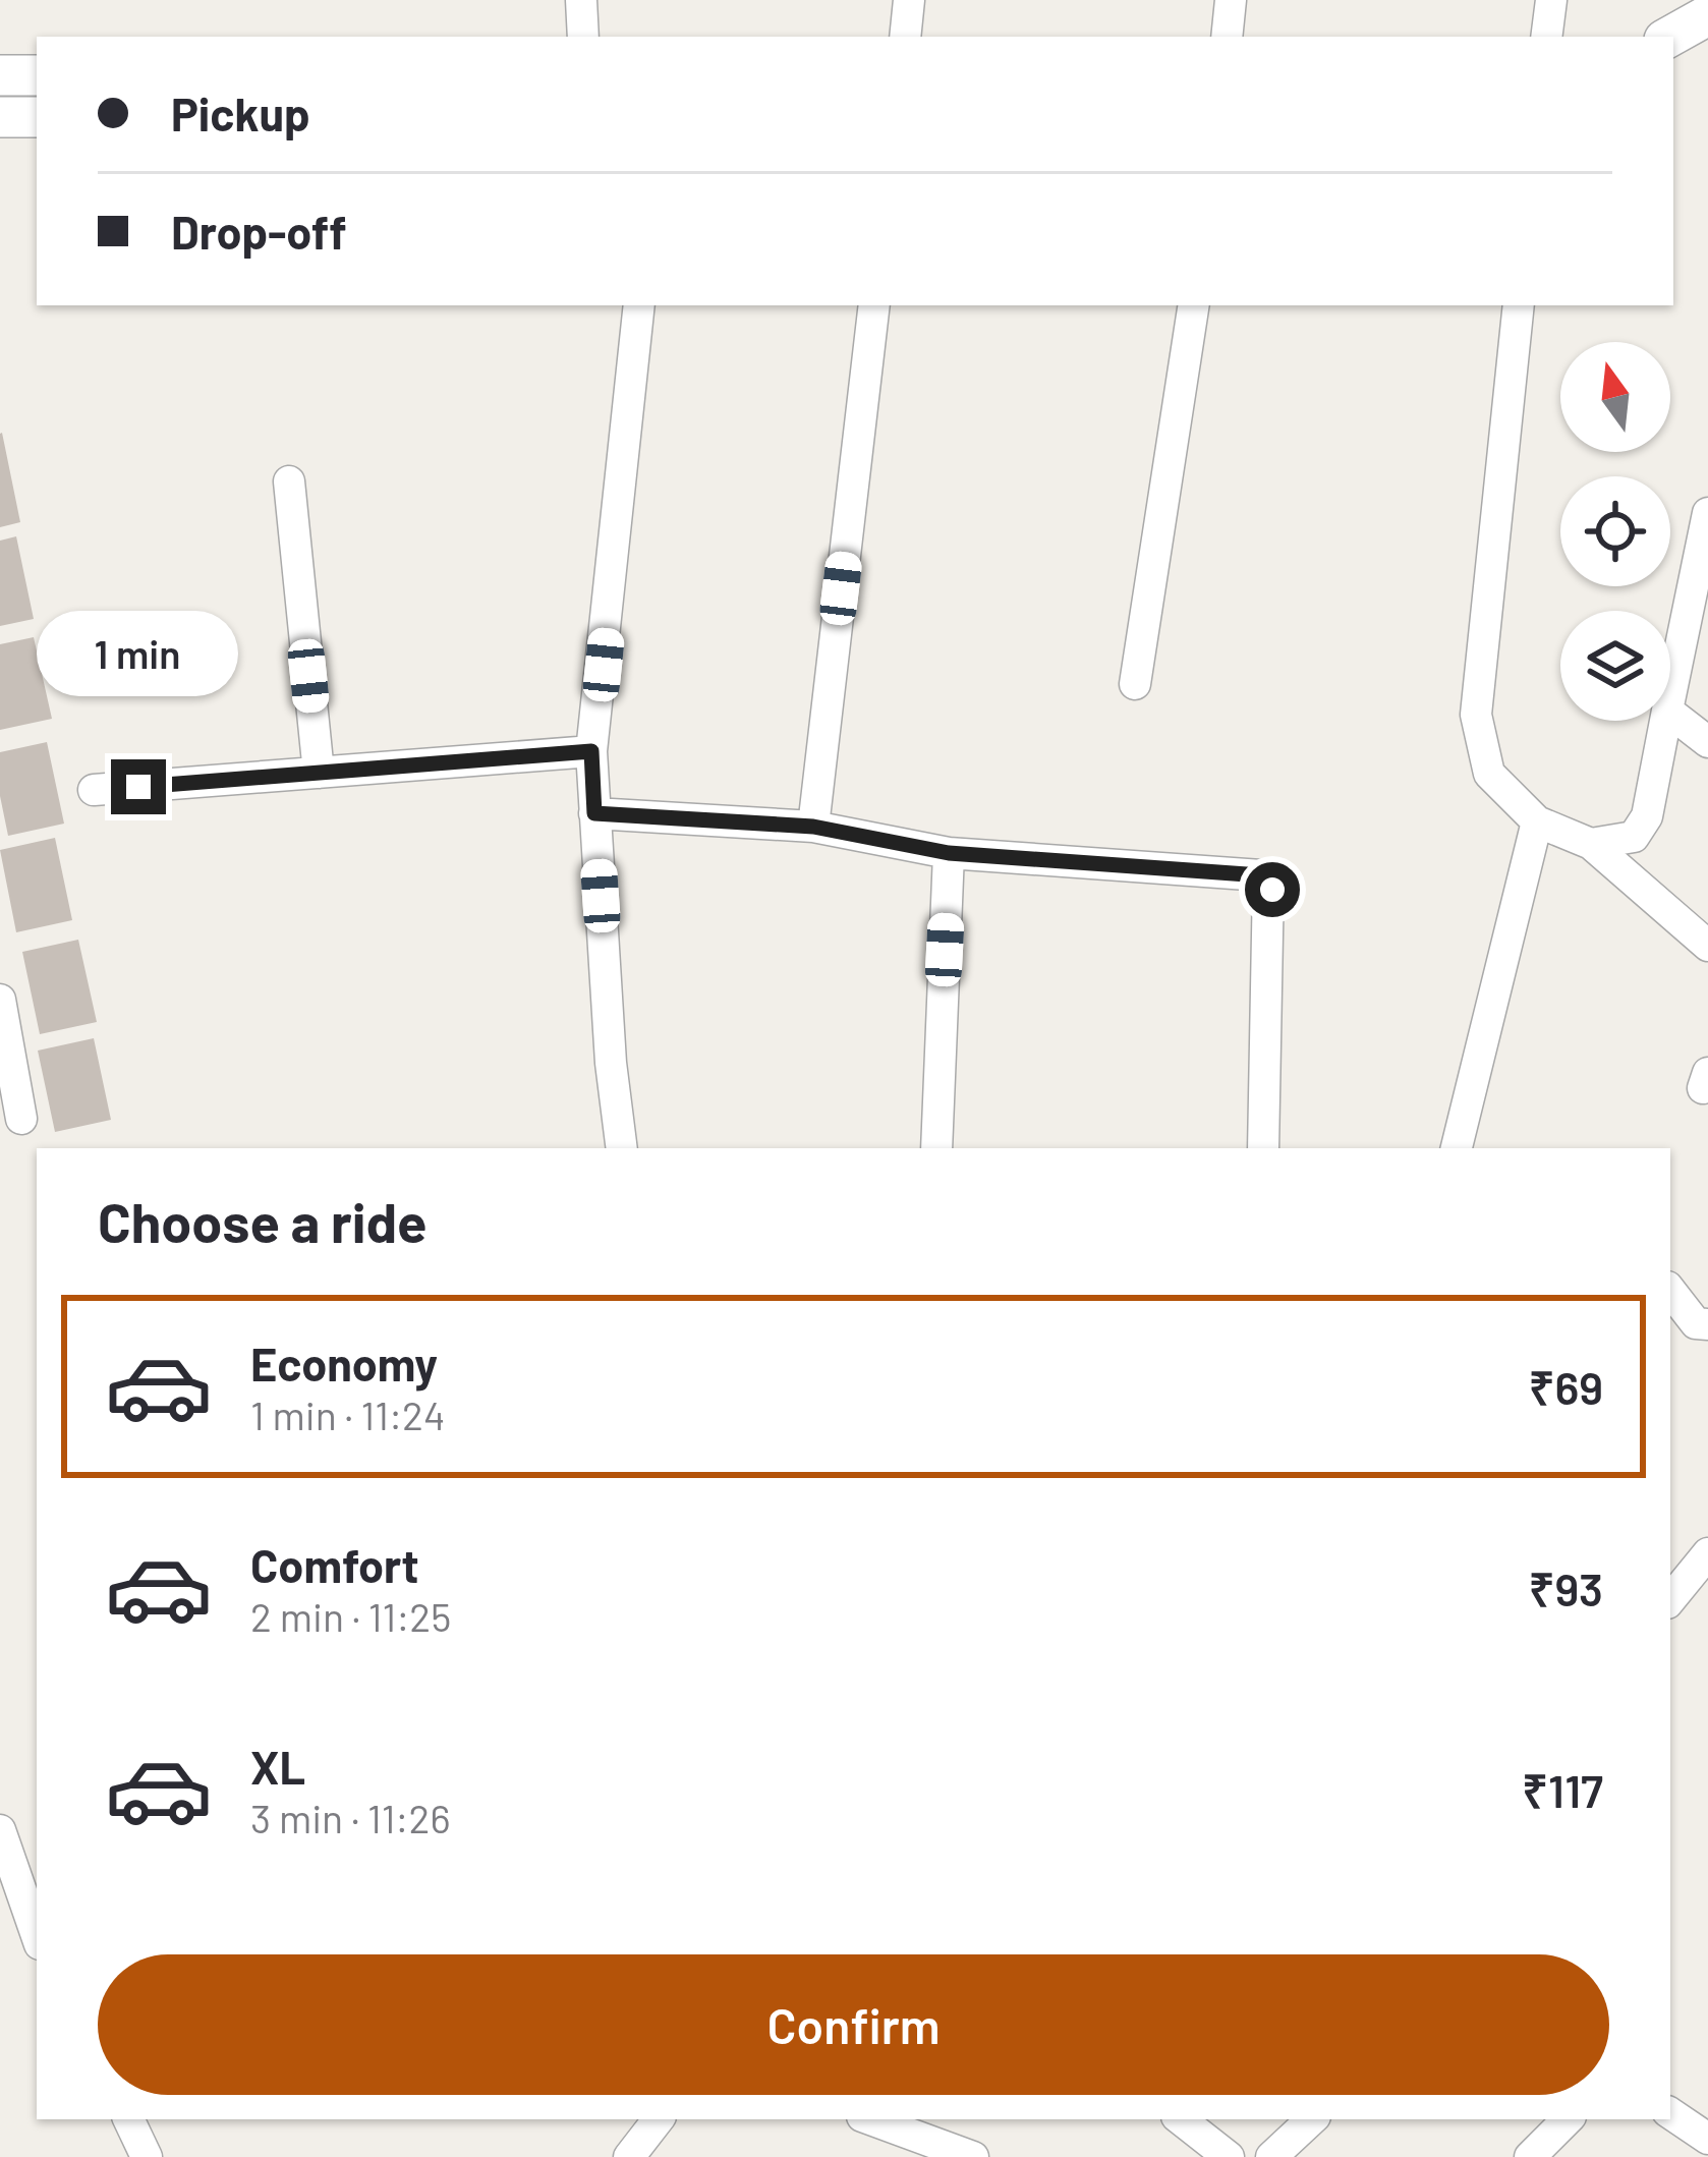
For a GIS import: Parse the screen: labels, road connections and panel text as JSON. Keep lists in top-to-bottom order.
{
  "north": "top",
  "page": {
    "banner": ["Pickup", "Drop-off"],
    "bubble": "1 min",
    "heading": "Choose a ride",
    "list": [
      {
        "name": "Economy",
        "note": "1 min · 11:24",
        "value": "₹69"
      },
      {
        "name": "Comfort",
        "note": "2 min · 11:25",
        "value": "₹93"
      },
      {
        "name": "XL",
        "note": "3 min · 11:26",
        "value": "₹117"
      }
    ],
    "buttons": "Confirm"
  }
}
